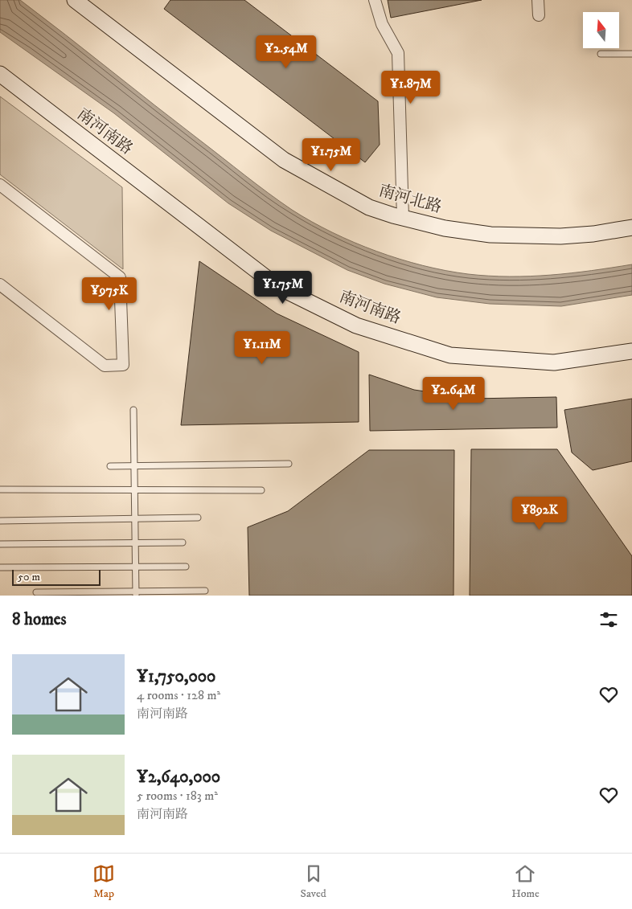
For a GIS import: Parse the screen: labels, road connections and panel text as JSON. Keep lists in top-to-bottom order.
{
  "streets": {
    "street": ["南河南路", "南河北路"]
  },
  "scale_bar": "50 m",
  "north": "top",
  "page": {
    "price": [
      "¥2.54M",
      "¥1.87M",
      "¥1.75M",
      "¥1.75M",
      "¥975K",
      "¥1.11M",
      "¥2.64M",
      "¥892K"
    ],
    "scale": "50 m",
    "heading": "8 homes",
    "list": [
      {
        "name": "¥1,750,000",
        "note": "4 rooms · 128 m² · 南河南路"
      },
      {
        "name": "¥2,640,000",
        "note": "5 rooms · 183 m² · 南河南路"
      }
    ],
    "tabs": ["Map", "Saved", "Home"]
  }
}
